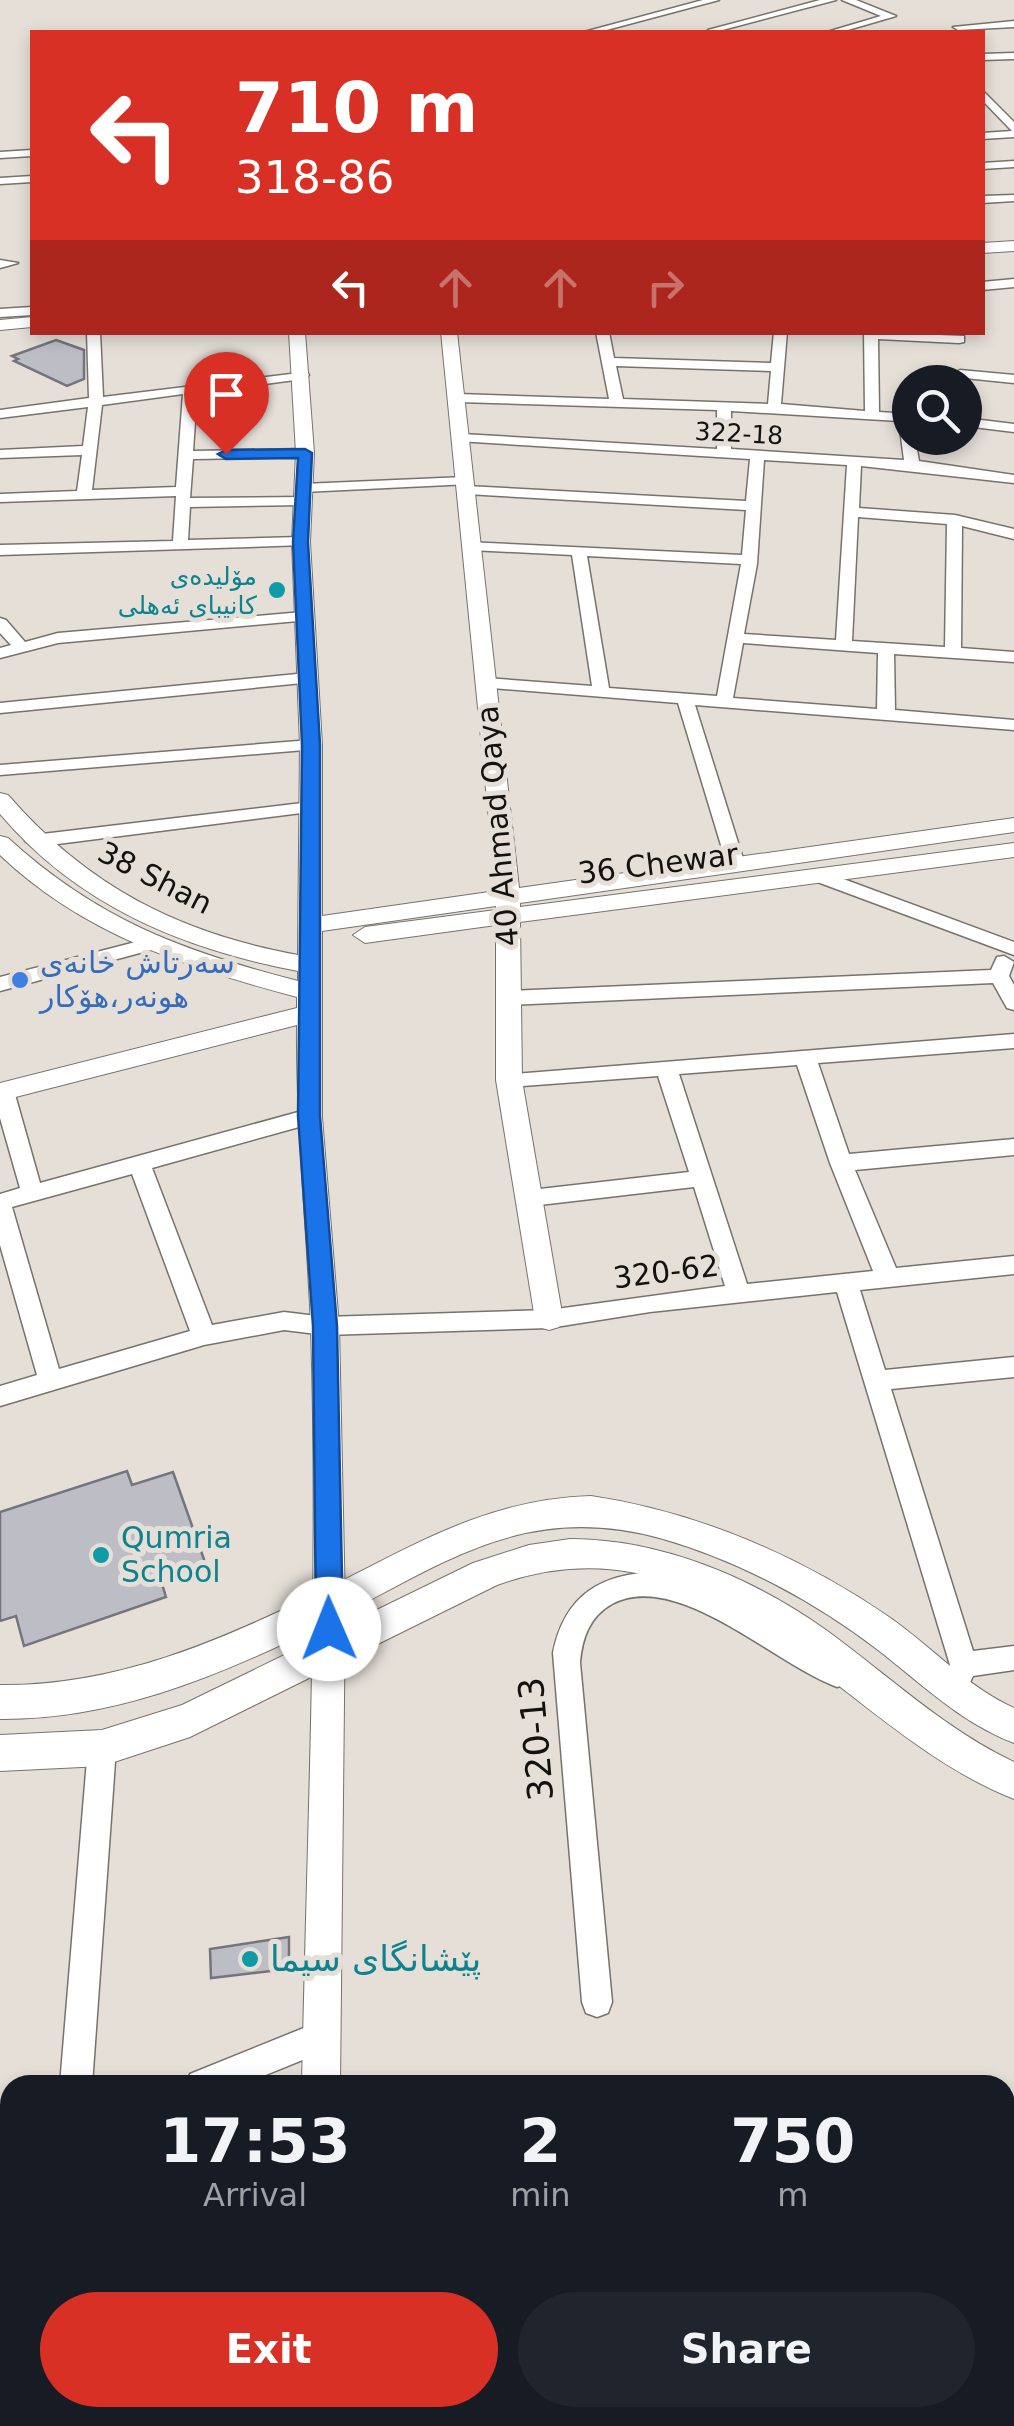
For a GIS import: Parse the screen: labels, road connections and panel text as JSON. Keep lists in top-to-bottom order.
{
  "streets": {
    "street": [
      "322-18",
      "40 Ahmad Qaya",
      "36 Chewar",
      "38 Shan",
      "320-62",
      "320-13"
    ]
  },
  "crossings": [
    ["322-18", "40 Ahmad Qaya"],
    ["40 Ahmad Qaya", "36 Chewar"],
    ["40 Ahmad Qaya", "320-62"],
    ["36 Chewar", "38 Shan"]
  ],
  "places": [
    "مۆلیدەی کانیبای ئەهلی",
    "سەرتاش خانەی ھونەر،ھۆکار",
    "Qumria School",
    "پێشانگای سیما"
  ],
  "page": {
    "turn": ["710 m", "318-86"],
    "eta": [
      "17:53",
      "Arrival",
      "2",
      "min",
      "750",
      "m"
    ],
    "buttons": ["Exit", "Share"]
  }
}
